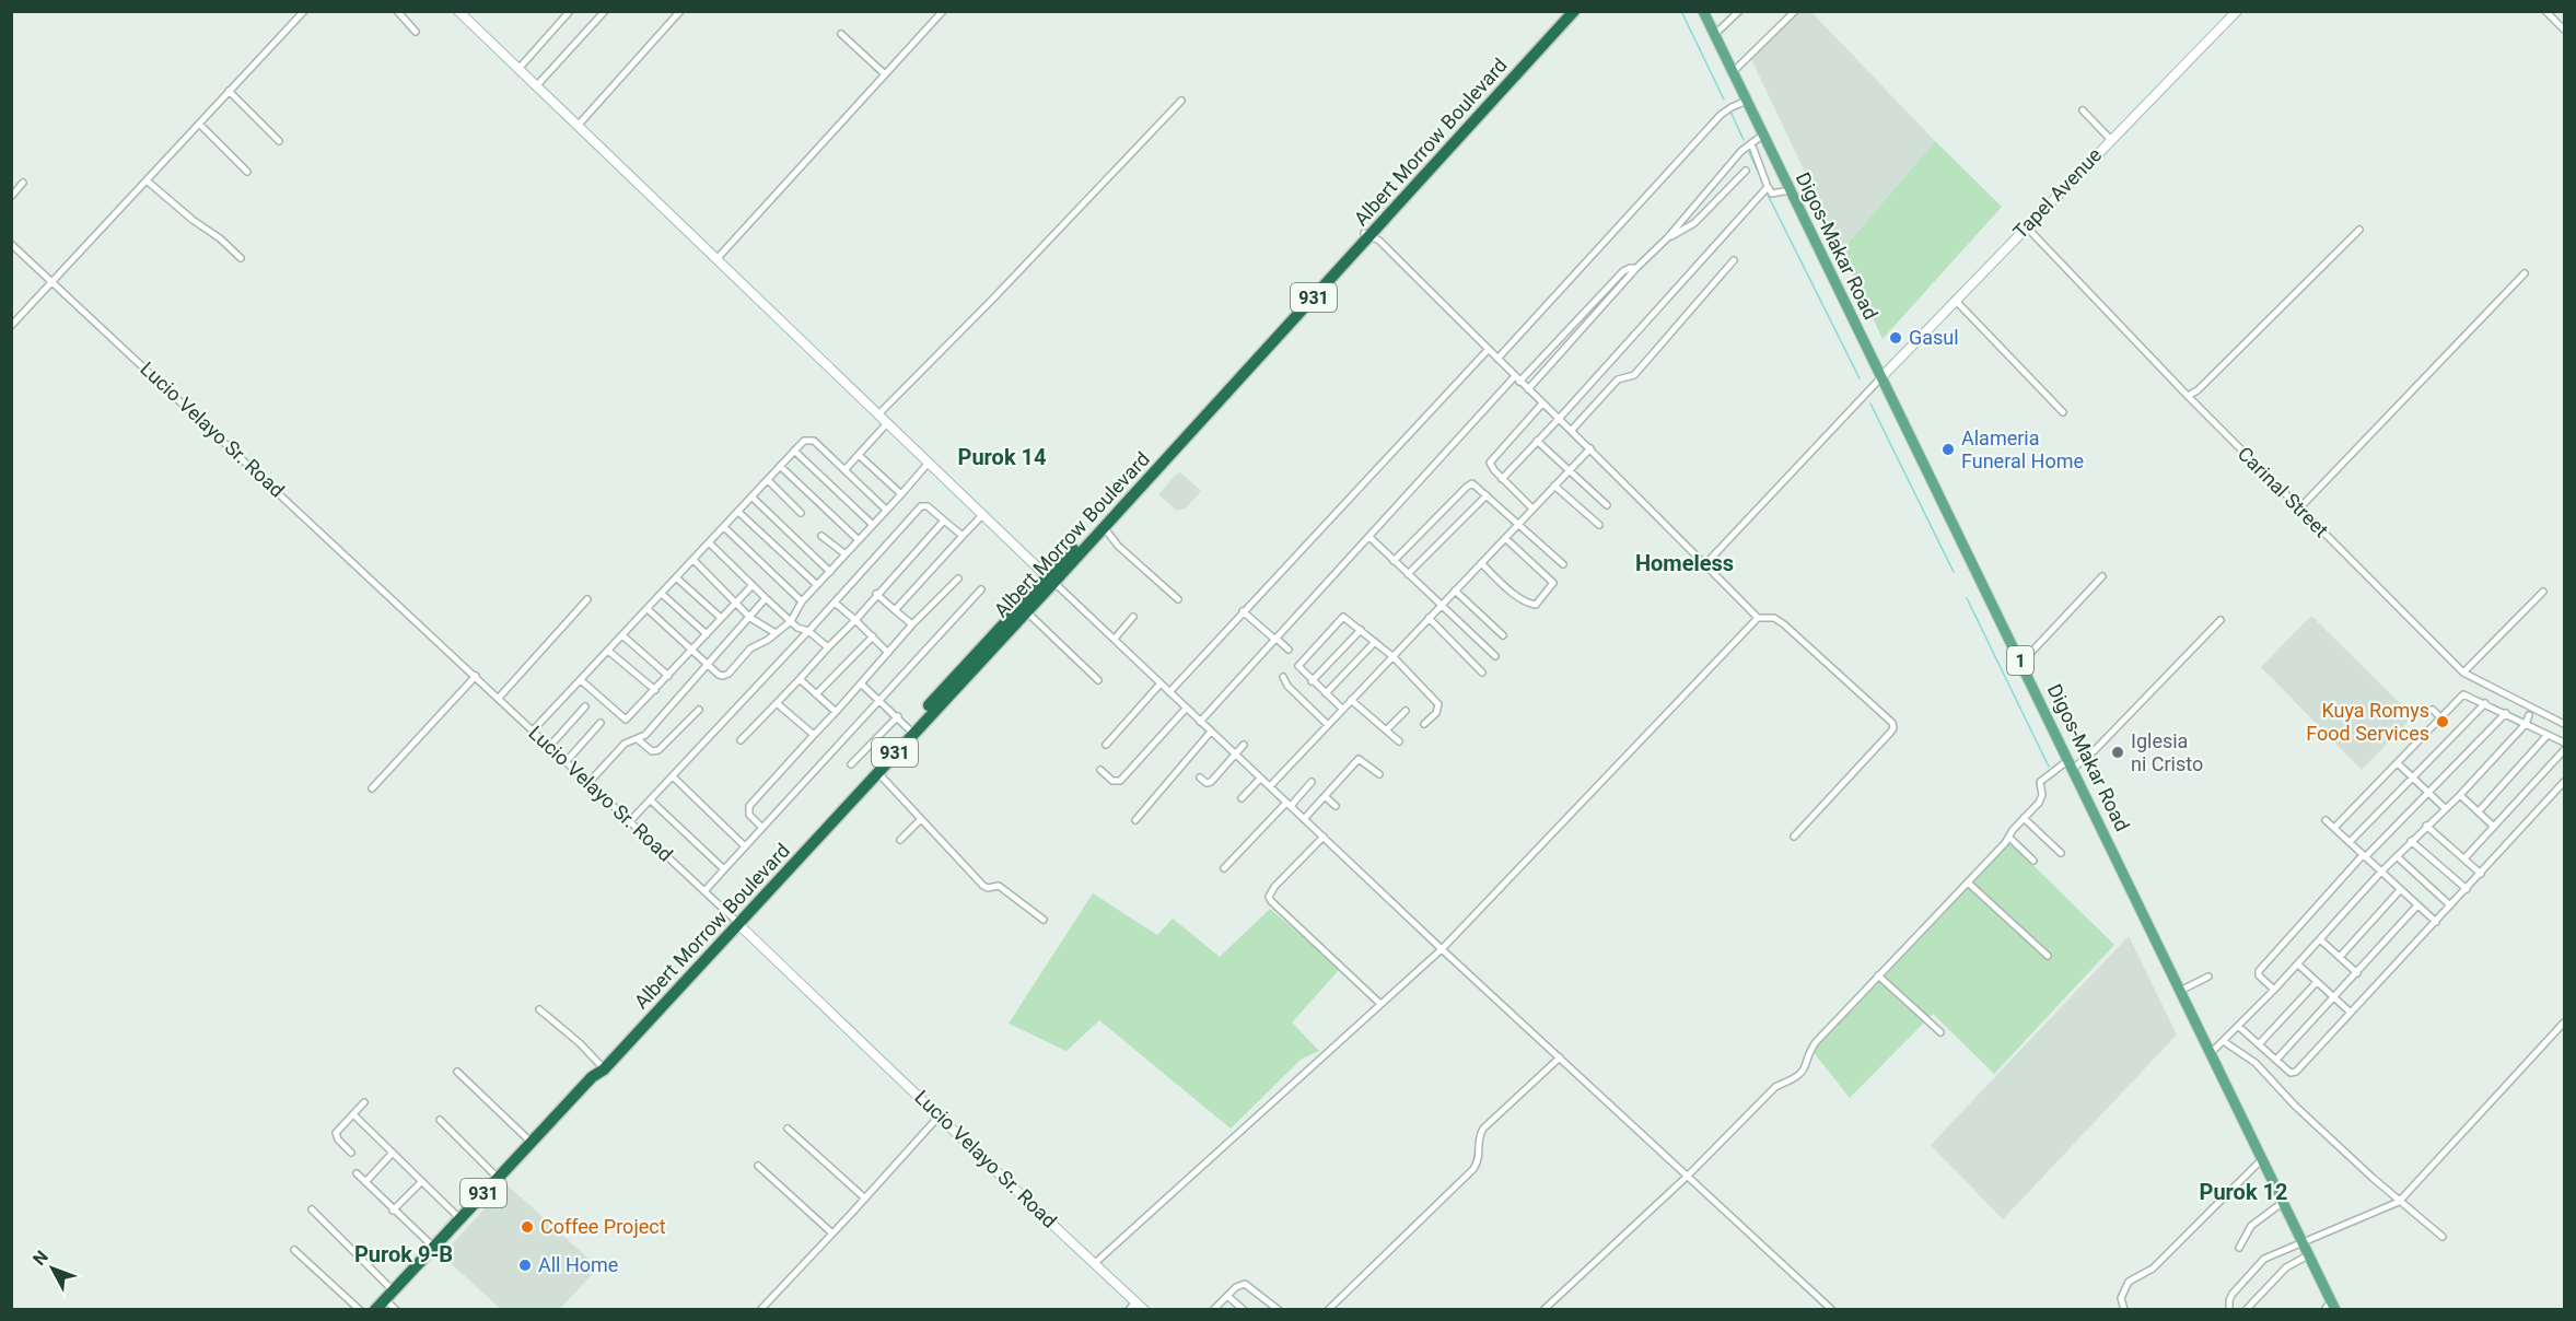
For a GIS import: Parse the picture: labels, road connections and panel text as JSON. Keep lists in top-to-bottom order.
{
  "streets": {
    "highway": ["Albert Morrow Boulevard", "931"],
    "main road": ["Digos-Makar Road", "1"],
    "street": ["Tapel Avenue", "Lucio Velayo Sr. Road", "Carinal Street"]
  },
  "crossings": [
    ["Albert Morrow Boulevard", "Lucio Velayo Sr. Road"],
    ["Tapel Avenue", "Digos-Makar Road"],
    ["Tapel Avenue", "Carinal Street"]
  ],
  "districts": [
    "Purok 14",
    "Homeless",
    "Purok 12",
    "Purok 9-B"
  ],
  "places": [
    "Gasul",
    "Alameria Funeral Home",
    "Kuya Romys Food Services",
    "Iglesia ni Cristo",
    "Coffee Project",
    "All Home"
  ],
  "north": "top left"
}
